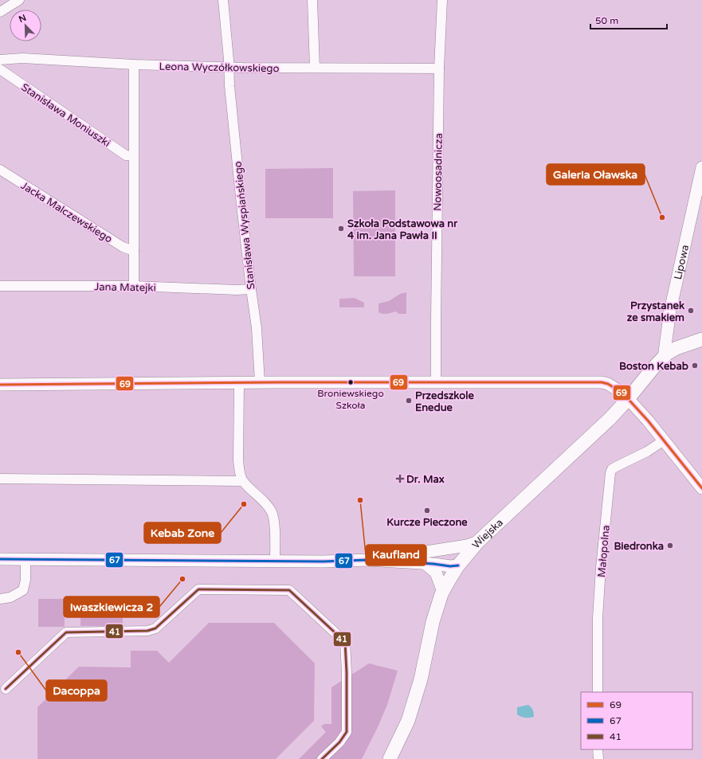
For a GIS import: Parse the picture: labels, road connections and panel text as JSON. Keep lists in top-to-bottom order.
{
  "streets": {
    "main road": ["Wiejska"],
    "street": [
      "Leona Wyczółkowskiego",
      "Stanisława Moniuszki",
      "Nowoosadnicza",
      "Jacka Malczewskiego",
      "Stanisława Wyspiańskiego",
      "Lipowa",
      "Jana Matejki",
      "Małopolna"
    ]
  },
  "crossings": [
    ["Leona Wyczółkowskiego", "Nowoosadnicza"],
    ["Leona Wyczółkowskiego", "Stanisława Wyspiańskiego"],
    ["Stanisława Wyspiańskiego", "Jana Matejki"],
    ["Lipowa", "Wiejska"]
  ],
  "places": {
    "other": [
      "Galeria Oławska",
      "Szkoła Podstawowa nr 4 im. Jana Pawła II",
      "Przystanek ze smakiem",
      "Boston Kebab",
      "Broniewskiego Szkoła",
      "Przedszkole Enedue",
      "Kaufland",
      "Kebab Zone",
      "Kurcze Pieczone",
      "Biedronka",
      "Iwaszkiewicza 2",
      "Dacoppa"
    ],
    "health": ["Dr. Max"]
  },
  "lines": ["transit line 69", "transit line 67", "transit line 41"],
  "legend": ["69", "67", "41"],
  "scale_bar": "50 m",
  "north": "top left"
}
